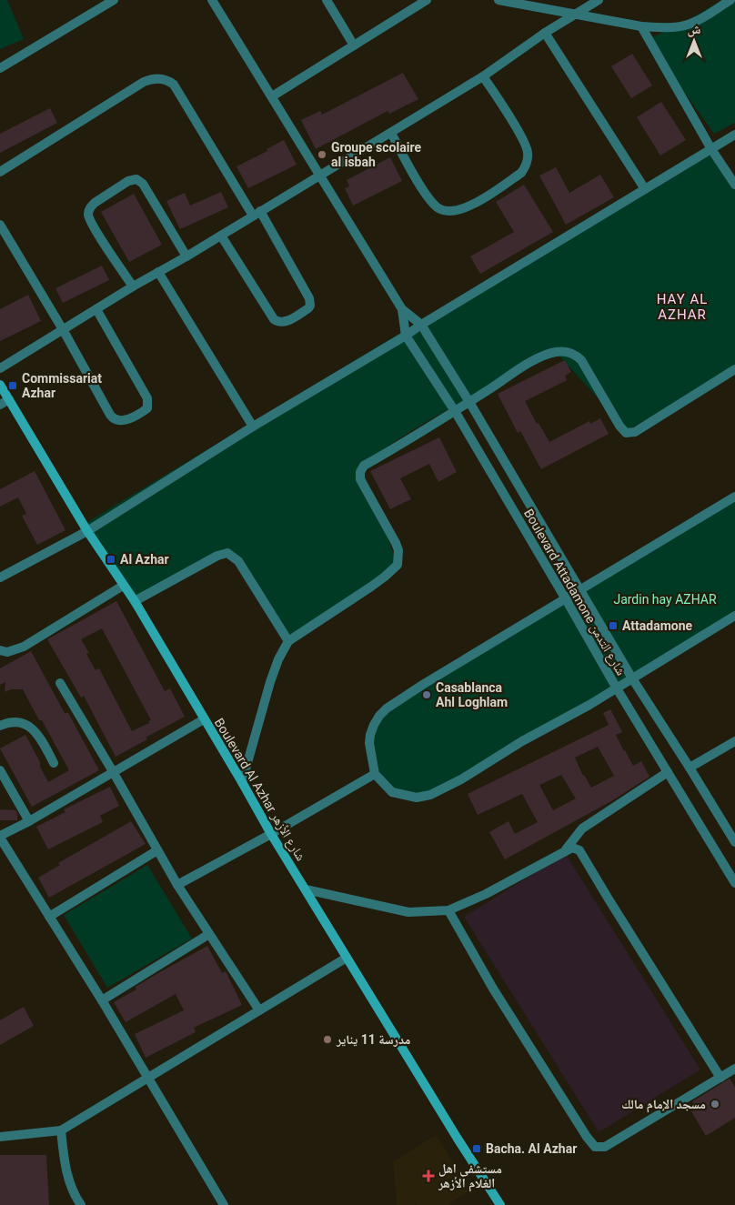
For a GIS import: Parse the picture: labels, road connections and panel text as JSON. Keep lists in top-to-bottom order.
{
  "streets": {
    "main road": ["Boulevard Al Azhar شارع الأزهر"],
    "street": ["Boulevard Attadamone شارع التدمن"]
  },
  "districts": ["HAY AL AZHAR"],
  "parks": ["Jardin hay AZHAR"],
  "places": {
    "other": [
      "Groupe scolaire al isbah",
      "Casablanca Ahl Loghlam",
      "مدرسة 11 يناير",
      "مسجد الإمام مالك"
    ],
    "transit": [
      "Commissariat Azhar",
      "Al Azhar",
      "Attadamone",
      "Bacha. Al Azhar"
    ],
    "health": ["مستشفى اهل الغلام الأزهر"]
  },
  "north": "top"
}
